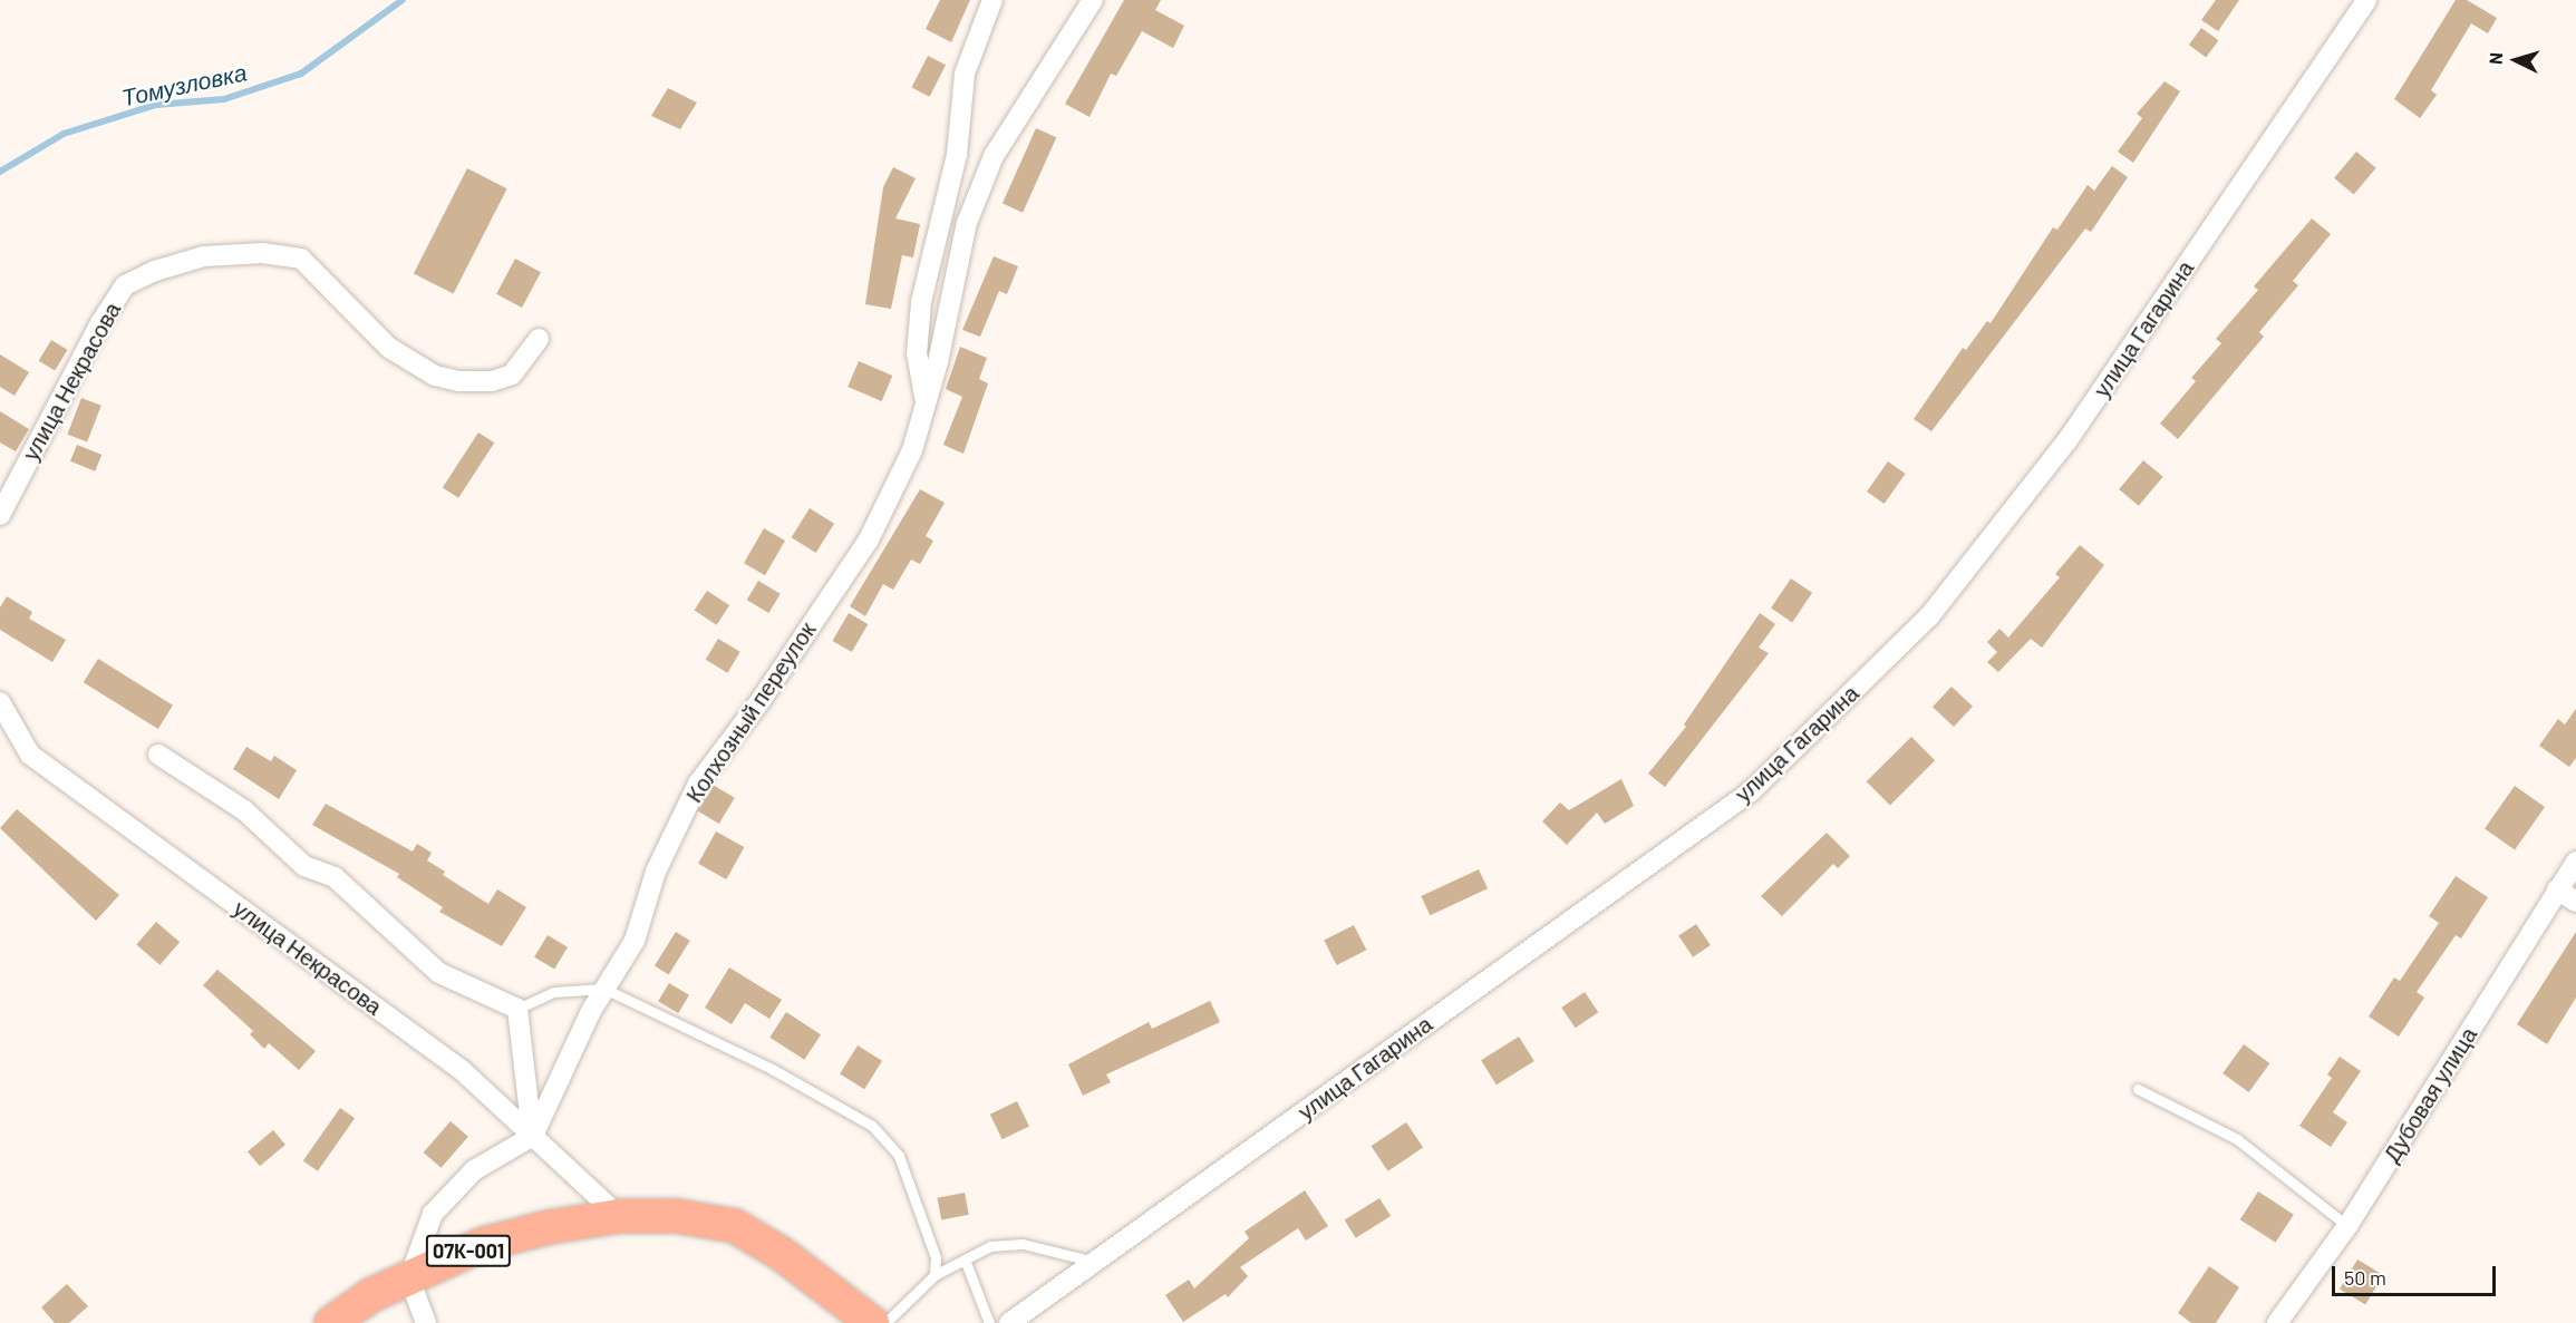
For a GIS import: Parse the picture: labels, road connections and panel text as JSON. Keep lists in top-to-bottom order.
{
  "streets": {
    "main road": ["07К-001"],
    "street": [
      "улица Гагарина",
      "улица Некрасова",
      "Колхозный переулок",
      "Дубовая улица"
    ]
  },
  "crossings": [
    ["улица Некрасова", "Колхозный переулок"],
    ["улица Некрасова", "07К-001"]
  ],
  "water": ["Томузловка"],
  "scale_bar": "50 m",
  "north": "left"
}
